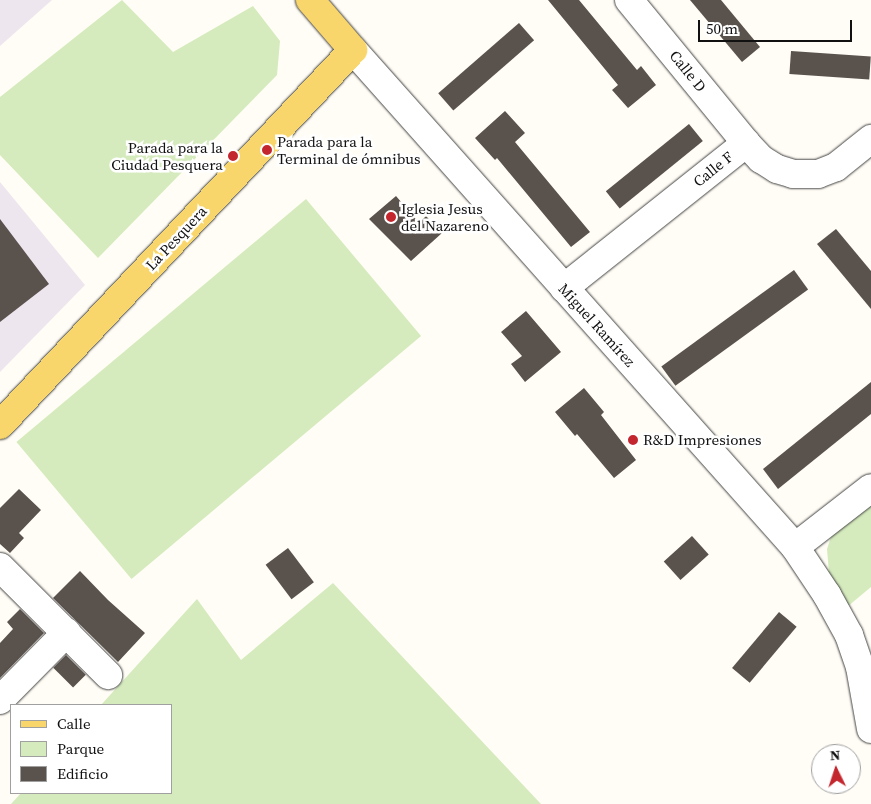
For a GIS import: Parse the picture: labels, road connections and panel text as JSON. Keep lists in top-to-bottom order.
{
  "streets": {
    "main road": ["La Pesquera", "Miguel Ramírez"],
    "street": ["Calle D", "Calle F"]
  },
  "crossings": [
    ["Calle D", "Calle F"],
    ["Calle F", "Miguel Ramírez"],
    ["La Pesquera", "Miguel Ramírez"]
  ],
  "places": [
    "Parada para la Terminal de ómnibus",
    "Parada para la Ciudad Pesquera",
    "Iglesia Jesus del Nazareno",
    "R&D Impresiones"
  ],
  "legend": ["Calle", "Parque", "Edificio"],
  "scale_bar": "50 m",
  "north": "top"
}
